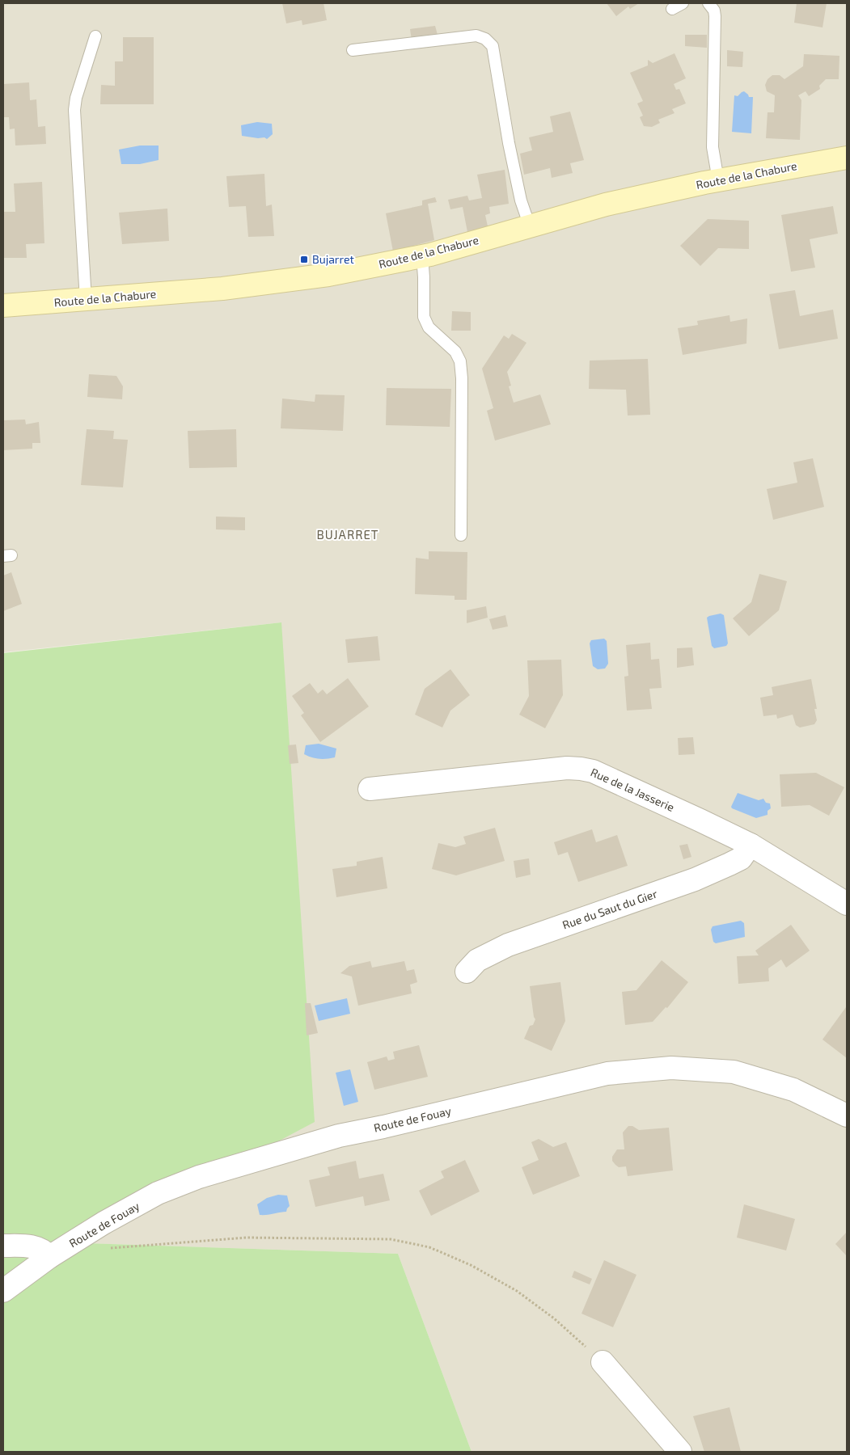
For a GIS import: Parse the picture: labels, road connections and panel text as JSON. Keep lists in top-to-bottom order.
{
  "streets": {
    "main road": ["Route de la Chabure"],
    "street": ["Rue de la Jasserie", "Rue du Saut du Gier", "Route de Fouay"]
  },
  "crossings": [
    ["Rue de la Jasserie", "Rue du Saut du Gier"]
  ],
  "districts": ["BUJARRET"],
  "places": {
    "transit": ["Bujarret"]
  }
}
